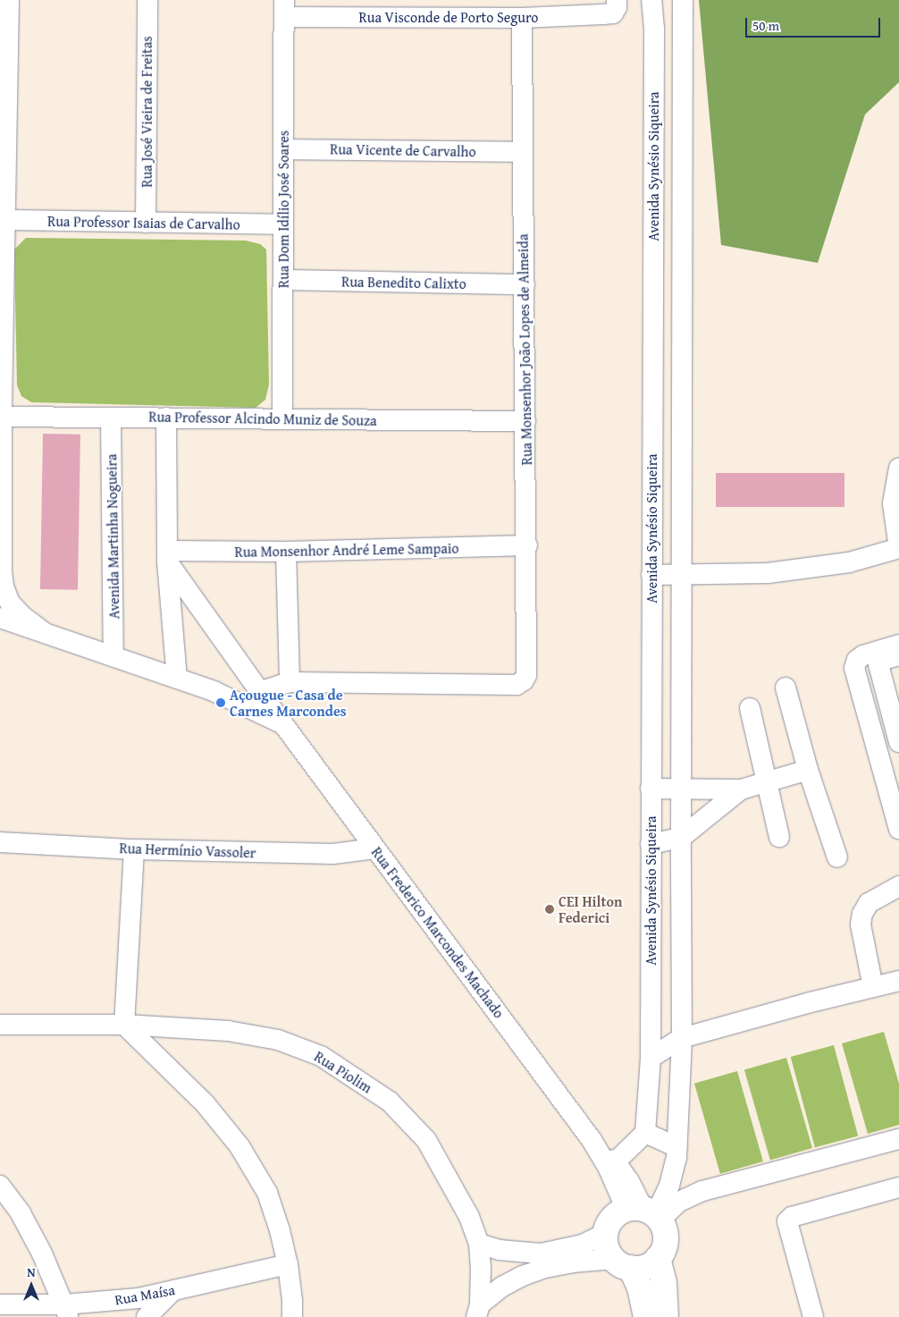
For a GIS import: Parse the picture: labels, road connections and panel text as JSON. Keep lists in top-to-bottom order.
{
  "streets": {
    "street": [
      "Rua Visconde de Porto Seguro",
      "Rua José Vieira de Freitas",
      "Rua Vicente de Carvalho",
      "Avenida Synésio Siqueira",
      "Rua Dom Idílio José Soares",
      "Rua Professor Isaias de Carvalho",
      "Rua Benedito Calixto",
      "Rua Monsenhor João Lopes de Almeida",
      "Rua Professor Alcindo Muniz de Souza",
      "Avenida Martinha Nogueira",
      "Rua Monsenhor André Leme Sampaio",
      "Rua Hermínio Vassoler",
      "Rua Frederico Marcondes Machado",
      "Rua Piolim",
      "Rua Maísa"
    ]
  },
  "crossings": [
    ["Rua Visconde de Porto Seguro", "Rua Dom Idílio José Soares"],
    ["Rua Visconde de Porto Seguro", "Rua Monsenhor João Lopes de Almeida"],
    ["Rua José Vieira de Freitas", "Rua Professor Isaias de Carvalho"],
    ["Rua Vicente de Carvalho", "Rua Dom Idílio José Soares"],
    ["Rua Vicente de Carvalho", "Rua Monsenhor João Lopes de Almeida"],
    ["Avenida Synésio Siqueira", "Rua Frederico Marcondes Machado"],
    ["Rua Dom Idílio José Soares", "Rua Professor Isaias de Carvalho"],
    ["Rua Dom Idílio José Soares", "Rua Benedito Calixto"],
    ["Rua Dom Idílio José Soares", "Rua Professor Alcindo Muniz de Souza"],
    ["Rua Benedito Calixto", "Rua Monsenhor João Lopes de Almeida"],
    ["Rua Monsenhor João Lopes de Almeida", "Rua Professor Alcindo Muniz de Souza"],
    ["Rua Monsenhor João Lopes de Almeida", "Rua Monsenhor André Leme Sampaio"],
    ["Rua Professor Alcindo Muniz de Souza", "Avenida Martinha Nogueira"],
    ["Avenida Martinha Nogueira", "Rua Frederico Marcondes Machado"],
    ["Rua Monsenhor André Leme Sampaio", "Rua Frederico Marcondes Machado"],
    ["Rua Hermínio Vassoler", "Rua Frederico Marcondes Machado"]
  ],
  "places": ["Açougue - Casa de Carnes Marcondes", "CEI Hilton Federici"],
  "scale_bar": "50 m",
  "north": "top"
}
